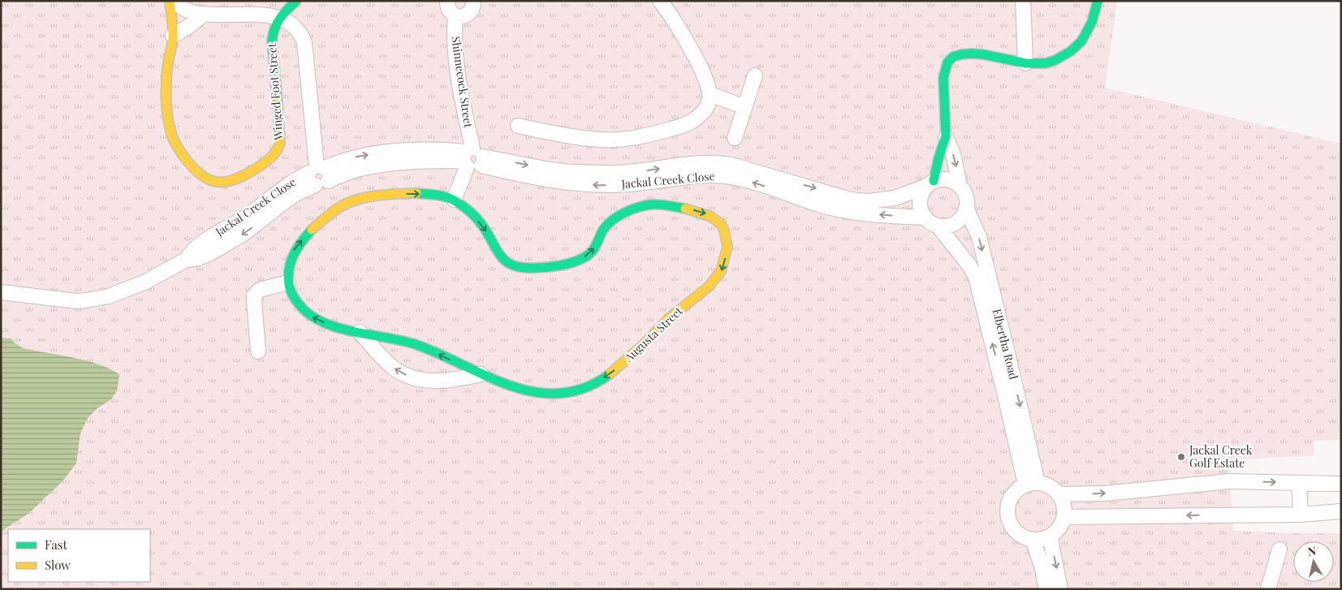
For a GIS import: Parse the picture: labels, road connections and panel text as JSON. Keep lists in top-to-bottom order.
{
  "streets": {
    "street": [
      "Shinnecock Street",
      "Winged Foot Street",
      "Jackal Creek Close",
      "Augusta Street",
      "Elbertha Road"
    ]
  },
  "crossings": [
    ["Shinnecock Street", "Jackal Creek Close"],
    ["Jackal Creek Close", "Elbertha Road"]
  ],
  "places": ["Jackal Creek Golf Estate"],
  "legend": ["Fast", "Slow"],
  "north": "top"
}
